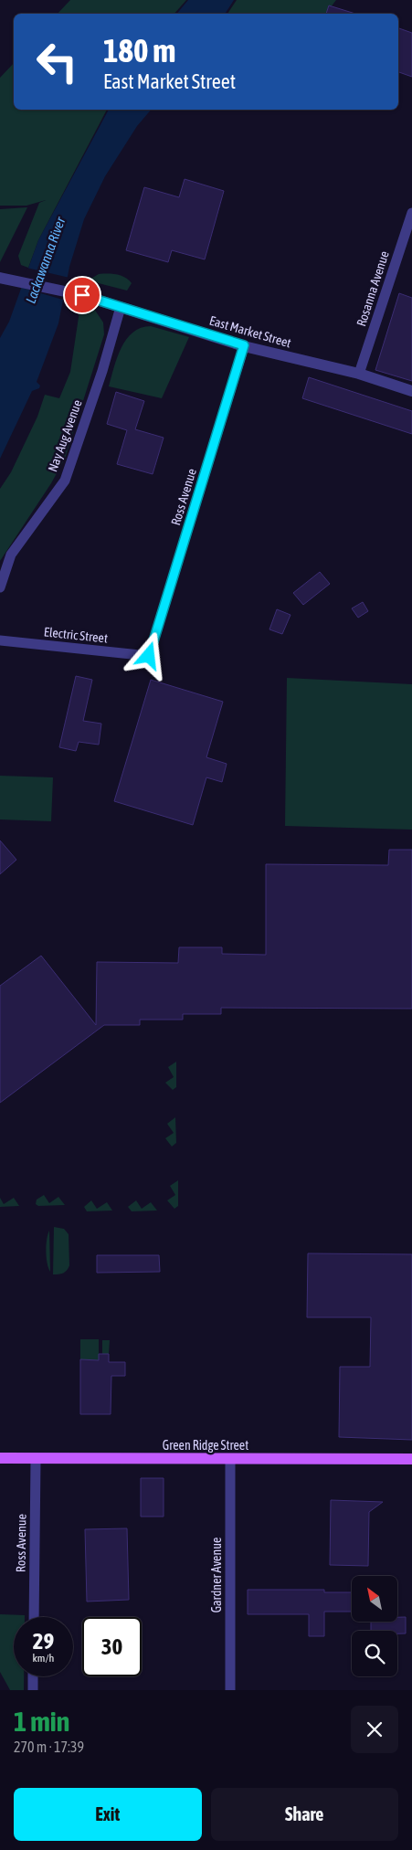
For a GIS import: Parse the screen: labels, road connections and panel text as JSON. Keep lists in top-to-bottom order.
{
  "streets": {
    "main road": ["Green Ridge Street"],
    "street": [
      "Rosanna Avenue",
      "East Market Street",
      "Nay Aug Avenue",
      "Ross Avenue",
      "Electric Street",
      "Gardner Avenue"
    ]
  },
  "crossings": [
    ["Rosanna Avenue", "East Market Street"],
    ["East Market Street", "Nay Aug Avenue"],
    ["East Market Street", "Ross Avenue"],
    ["Ross Avenue", "Electric Street"],
    ["Ross Avenue", "Green Ridge Street"],
    ["Green Ridge Street", "Gardner Avenue"]
  ],
  "water": ["Lackawanna River"],
  "north": "top left",
  "page": {
    "turn": ["180 m", "East Market Street"],
    "speed": "29 km/h",
    "limit": "30",
    "heading": ["1 min", "270 m · 17:39"],
    "buttons": ["Exit", "Share"]
  }
}
